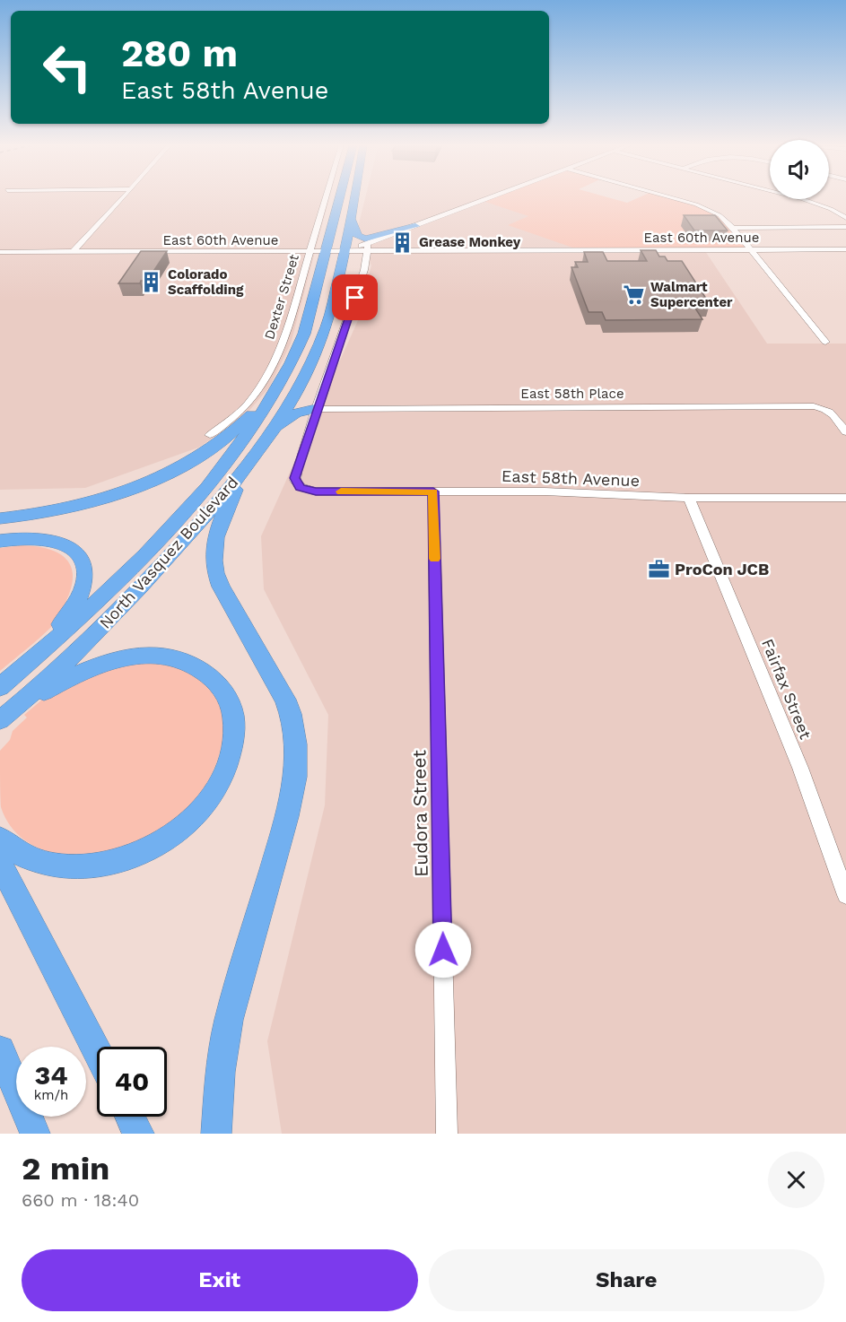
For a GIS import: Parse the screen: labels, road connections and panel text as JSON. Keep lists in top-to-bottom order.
{
  "streets": {
    "highway": ["North Vasquez Boulevard"],
    "street": [
      "East 60th Avenue",
      "Dexter Street",
      "East 58th Place",
      "East 58th Avenue",
      "Fairfax Street",
      "Eudora Street"
    ]
  },
  "crossings": [
    ["East 60th Avenue", "Dexter Street"],
    ["East 60th Avenue", "North Vasquez Boulevard"],
    ["East 58th Place", "East 58th Avenue"],
    ["East 58th Avenue", "Fairfax Street"],
    ["East 58th Avenue", "Eudora Street"]
  ],
  "places": {
    "building": ["Grease Monkey", "Colorado Scaffolding"],
    "supermarket": ["Walmart Supercenter"],
    "office": ["ProCon JCB"]
  },
  "page": {
    "turn": ["280 m", "East 58th Avenue"],
    "speed": "34 km/h",
    "limit": "40",
    "heading": ["2 min", "660 m · 18:40"],
    "buttons": ["Exit", "Share"]
  }
}
